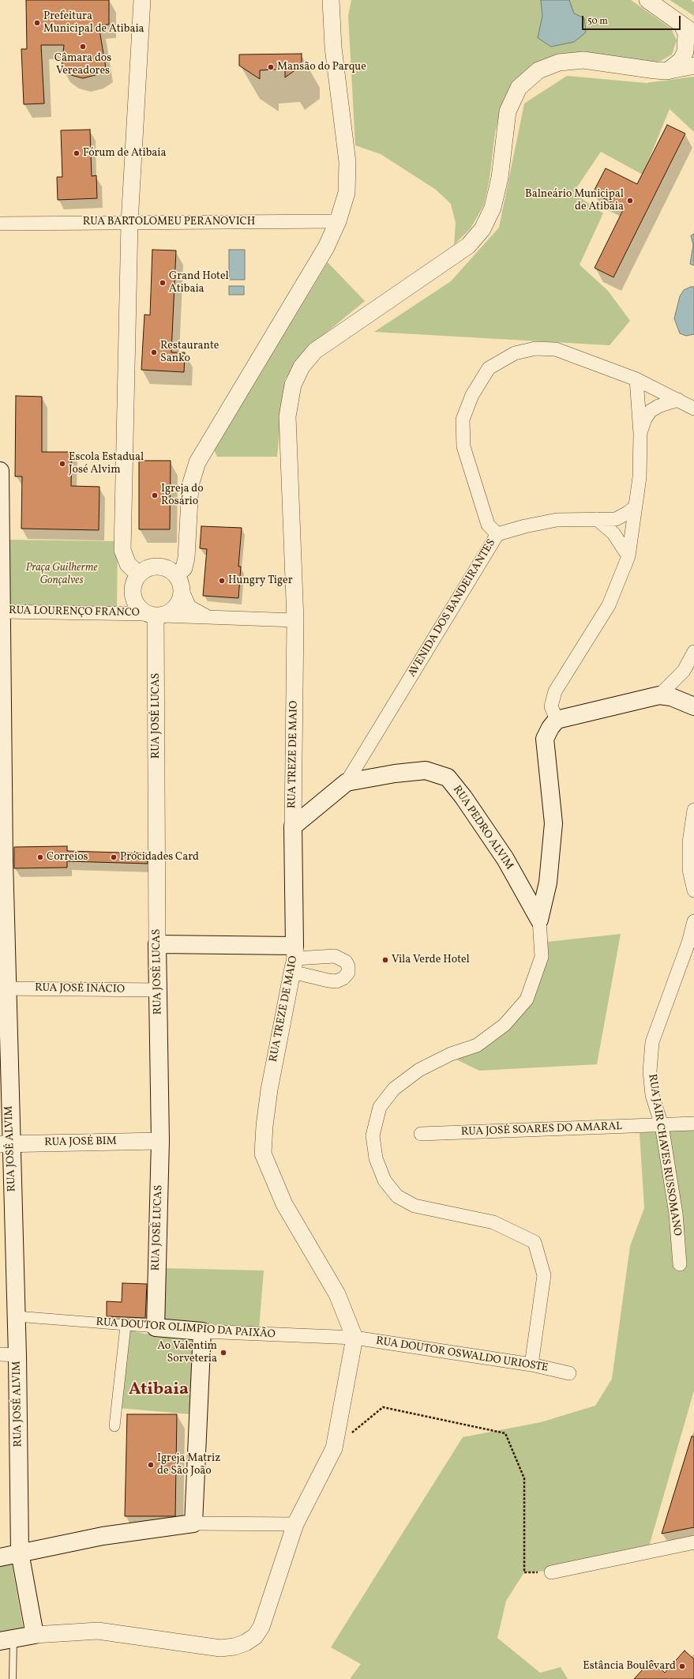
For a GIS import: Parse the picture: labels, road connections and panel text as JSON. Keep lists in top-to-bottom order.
{
  "streets": {
    "main road": [
      "AVENIDA DOS BANDEIRANTES",
      "RUA JOSÉ LUCAS",
      "RUA TREZE DE MAIO",
      "RUA PEDRO ALVIM",
      "RUA JOSÉ ALVIM",
      "RUA DOUTOR OLIMPIO DA PAIXÃO"
    ],
    "street": [
      "RUA BARTOLOMEU PERANOVICH",
      "RUA LOURENÇO FRANCO",
      "RUA JOSÉ INÁCIO",
      "RUA JOSÉ SOARES DO AMARAL",
      "RUA JOSÉ BIM",
      "RUA JAIR CHAVES RUSSOMANO",
      "RUA DOUTOR OSWALDO URIOSTE"
    ]
  },
  "crossings": [
    ["AVENIDA DOS BANDEIRANTES", "RUA TREZE DE MAIO"],
    ["AVENIDA DOS BANDEIRANTES", "RUA PEDRO ALVIM"],
    ["RUA LOURENÇO FRANCO", "RUA JOSÉ LUCAS"],
    ["RUA LOURENÇO FRANCO", "RUA TREZE DE MAIO"],
    ["RUA LOURENÇO FRANCO", "RUA JOSÉ ALVIM"],
    ["RUA JOSÉ LUCAS", "RUA JOSÉ INÁCIO"],
    ["RUA JOSÉ LUCAS", "RUA JOSÉ BIM"],
    ["RUA JOSÉ LUCAS", "RUA DOUTOR OLIMPIO DA PAIXÃO"],
    ["RUA TREZE DE MAIO", "RUA DOUTOR OLIMPIO DA PAIXÃO"],
    ["RUA TREZE DE MAIO", "RUA DOUTOR OSWALDO URIOSTE"],
    ["RUA JOSÉ INÁCIO", "RUA JOSÉ ALVIM"],
    ["RUA JOSÉ SOARES DO AMARAL", "RUA JAIR CHAVES RUSSOMANO"],
    ["RUA JOSÉ BIM", "RUA JOSÉ ALVIM"],
    ["RUA JOSÉ ALVIM", "RUA DOUTOR OLIMPIO DA PAIXÃO"],
    ["RUA DOUTOR OLIMPIO DA PAIXÃO", "RUA DOUTOR OSWALDO URIOSTE"]
  ],
  "districts": ["Atibaia"],
  "parks": ["Praça Guilherme Gonçalves"],
  "places": [
    "Prefeitura Municipal de Atibaia",
    "Câmara dos Vereadores",
    "Mansão do Parque",
    "Fórum de Atibaia",
    "Balneário Municipal de Atibaia",
    "Grand Hotel Atibaia",
    "Restaurante Sanko",
    "Escola Estadual José Alvim",
    "Igreja do Rosário",
    "Hungry Tiger",
    "Correios",
    "Prócidades Card",
    "Vila Verde Hotel",
    "Ao Valentim Sorveteria",
    "Igreja Matriz de São João",
    "Estância Boulevard"
  ],
  "scale_bar": "50 m"
}
